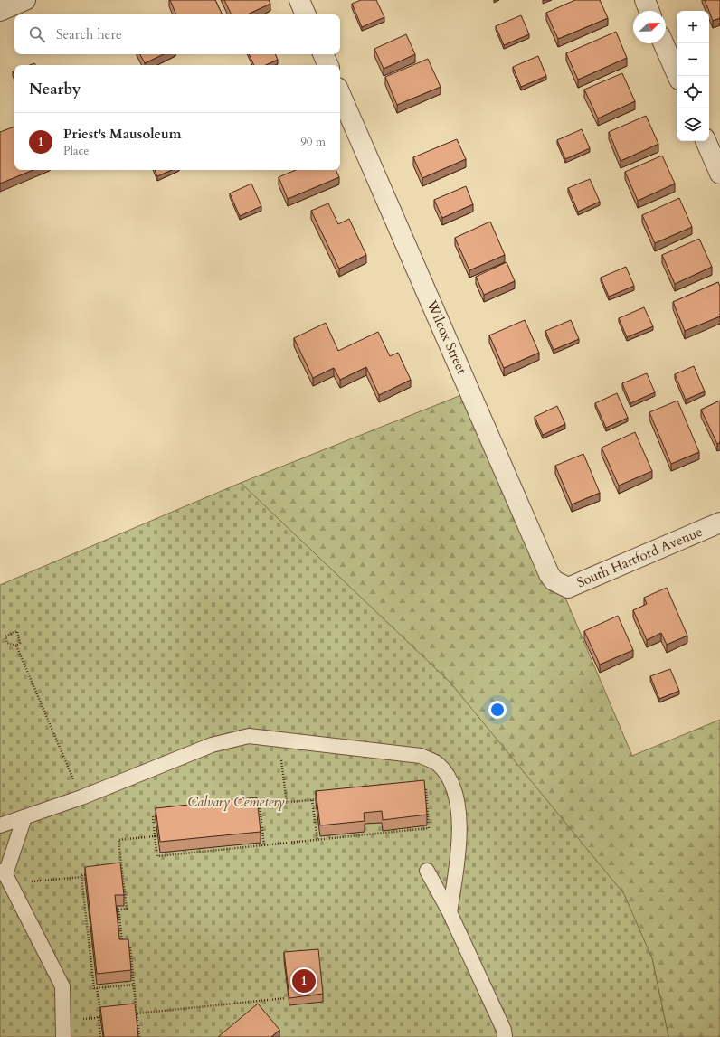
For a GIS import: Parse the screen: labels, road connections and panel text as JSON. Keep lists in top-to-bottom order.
{
  "streets": {
    "street": ["Wilcox Street", "South Hartford Avenue"]
  },
  "crossings": [
    ["Wilcox Street", "South Hartford Avenue"]
  ],
  "parks": ["Calvary Cemetery"],
  "north": "top right",
  "page": {
    "map_buttons": ["+", "−"],
    "search": "Search here",
    "heading": "Nearby",
    "list": [
      {
        "mark": "1",
        "name": "Priest's Mausoleum",
        "note": "Place",
        "value": "90 m"
      }
    ],
    "pins": "1"
  }
}
